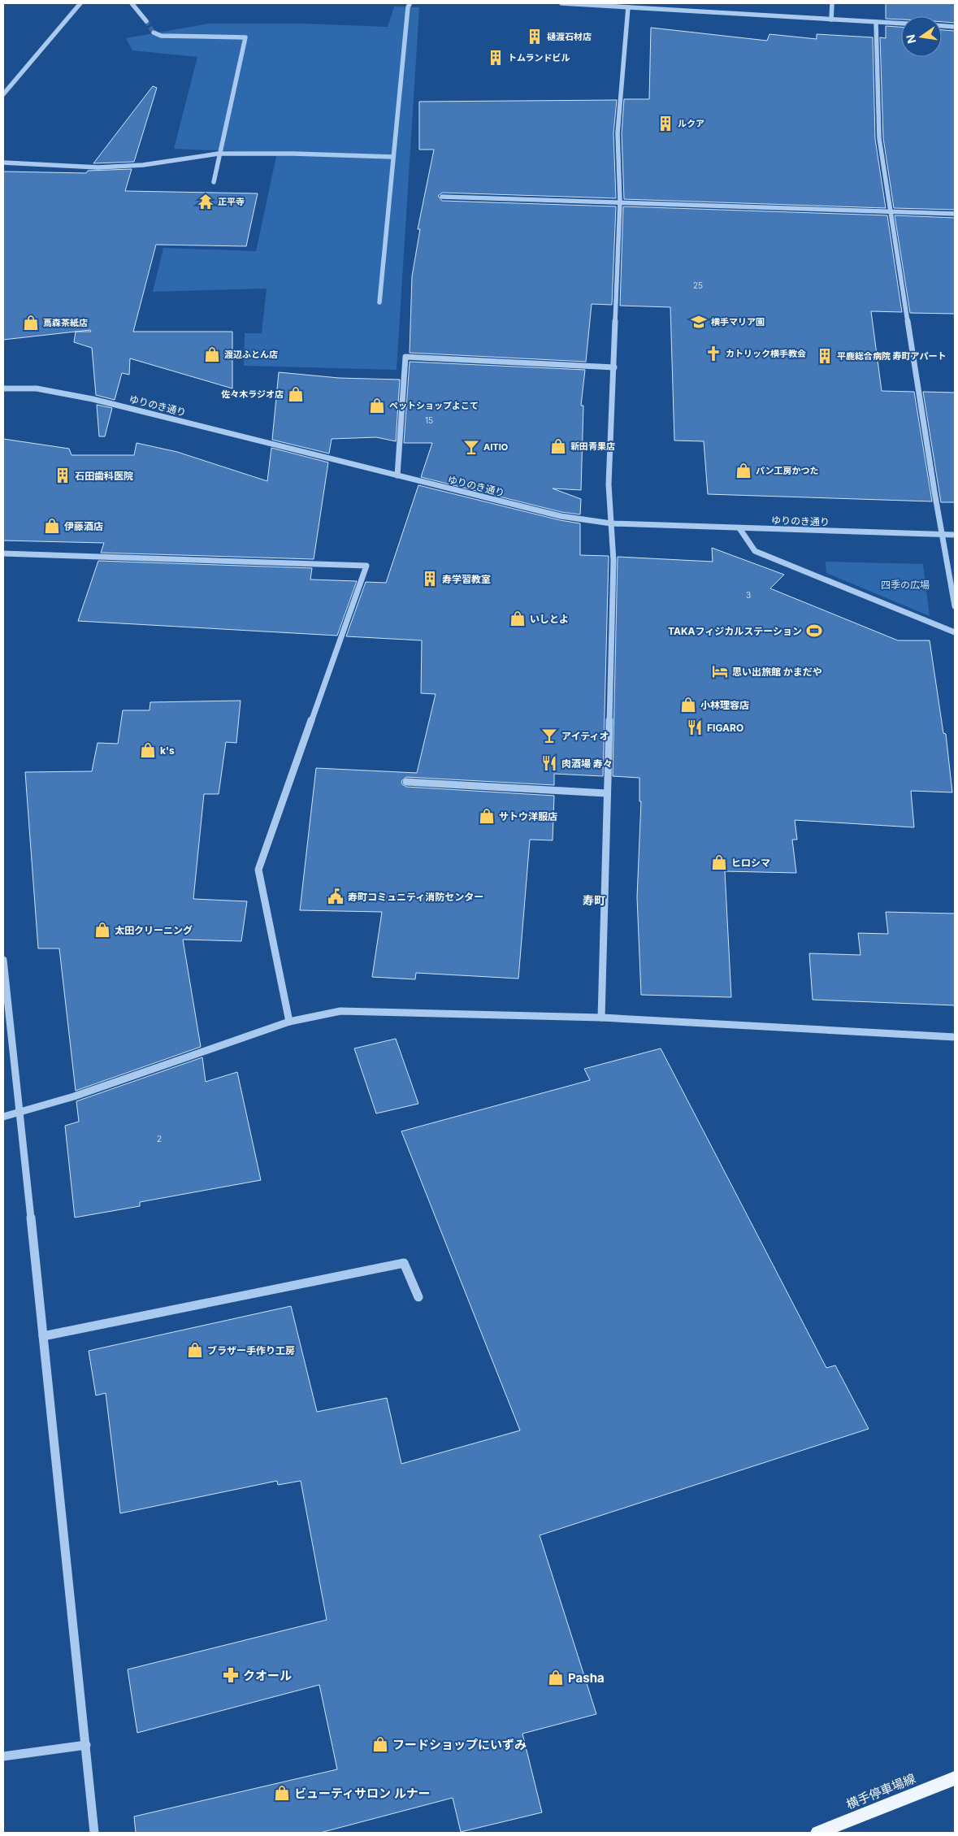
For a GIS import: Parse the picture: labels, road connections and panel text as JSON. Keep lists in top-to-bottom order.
{
  "streets": {
    "main road": ["横手停車場線"],
    "street": ["ゆりのき通り"]
  },
  "districts": ["寿町"],
  "parks": ["四季の広場"],
  "places": {
    "building": [
      "樋渡石材店",
      "トムランドビル",
      "ルクア",
      "平鹿総合病院 寿町アパート",
      "石田歯科医院",
      "寿学習教室"
    ],
    "temple": ["正平寺"],
    "school or university": ["横手マリア園"],
    "shop": [
      "蔦森茶紙店",
      "渡辺ふとん店",
      "佐々木ラジオ店",
      "ペットショップよこて",
      "新田青果店",
      "パン工房かつた",
      "伊藤酒店",
      "いしとよ",
      "小林理容店",
      "k's",
      "サトウ洋服店",
      "ヒロシマ",
      "太田クリーニング",
      "ブラザー手作り工房",
      "Pasha",
      "フードショップにいずみ",
      "ビューティサロン ルナー"
    ],
    "church": ["カトリック横手教会"],
    "bar": ["AITIO", "アイティオ"],
    "sports": ["TAKAフィジカルステーション"],
    "hotel": ["思い出旅館 かまだや"],
    "restaurant": ["FIGARO", "肉酒場 寿々"],
    "public building": ["寿町コミュニティ消防センター"],
    "pharmacy": ["クオール"]
  },
  "house_numbers": [
    "25",
    "15",
    "3",
    "2"
  ],
  "north": "left"
}
